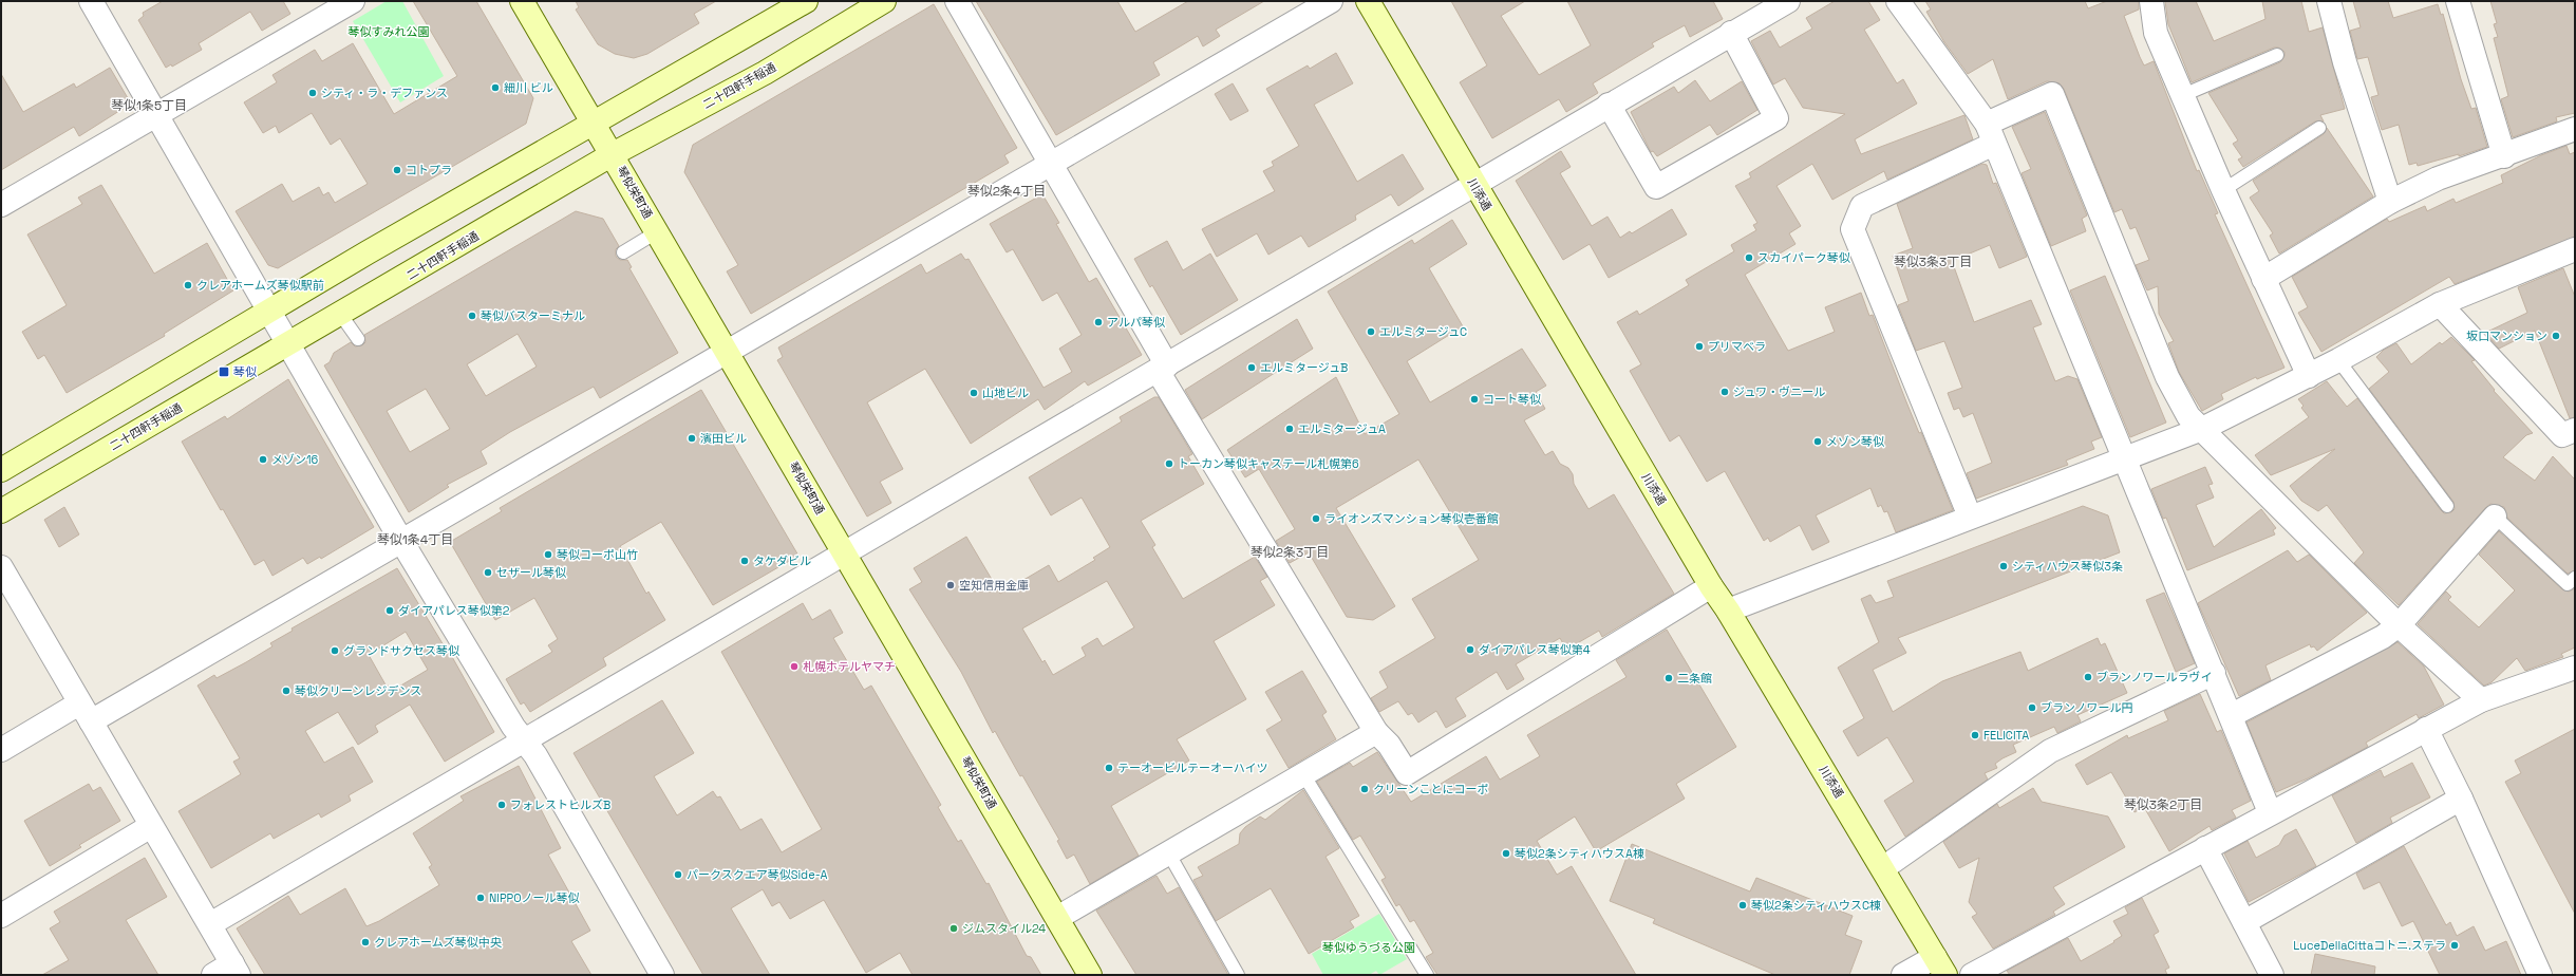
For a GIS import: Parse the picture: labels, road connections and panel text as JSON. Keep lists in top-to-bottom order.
{
  "streets": {
    "street": ["二十四軒手稲通", "琴似栄町通", "川添通"]
  },
  "crossings": [
    ["二十四軒手稲通", "琴似栄町通"]
  ],
  "districts": [
    "琴似1条5丁目",
    "琴似2条4丁目",
    "琴似3条3丁目",
    "琴似1条4丁目",
    "琴似2条3丁目",
    "琴似3条2丁目"
  ],
  "parks": ["琴似すみれ公園", "琴似ゆうづる公園"],
  "places": {
    "other": [
      "細川 ビル",
      "シティ・ラ・デファンス",
      "コトプラ",
      "スカイパーク琴似",
      "クレアホームズ琴似駅前",
      "琴似バスターミナル",
      "アルパ琴似",
      "エルミタージュC",
      "坂口マンション",
      "プリマベラ",
      "エルミタージュB",
      "ジュワ・ヴニール",
      "山地ビル",
      "コート琴似",
      "エルミタージュA",
      "濱田ビル",
      "メゾン琴似",
      "メゾン16",
      "トーカン琴似キャステール札幌第6",
      "ライオンズマンション琴似壱番館",
      "琴似コーポ山竹",
      "タケダビル",
      "シティハウス琴似3条",
      "セザール琴似",
      "空知信用金庫",
      "ダイアパレス琴似第2",
      "ダイアパレス琴似第4",
      "グランドサクセス琴似",
      "札幌ホテルヤマチ",
      "ブランノワールラヴイ",
      "二条館",
      "琴似クリーンレジデンス",
      "ブランノワール円",
      "FELICITA",
      "テーオービルテーオーハイツ",
      "クリーンことにコーポ",
      "フォレストヒルズB",
      "琴似2条シティハウスA棟",
      "パークスクエア琴似Side-A",
      "NIPPOノール琴似",
      "琴似2条シティハウスC棟",
      "ジムスタイル24",
      "クレアホームズ琴似中央",
      "LuceDellaCittaコトニ.ステラ"
    ],
    "transit": ["琴似"]
  }
}
